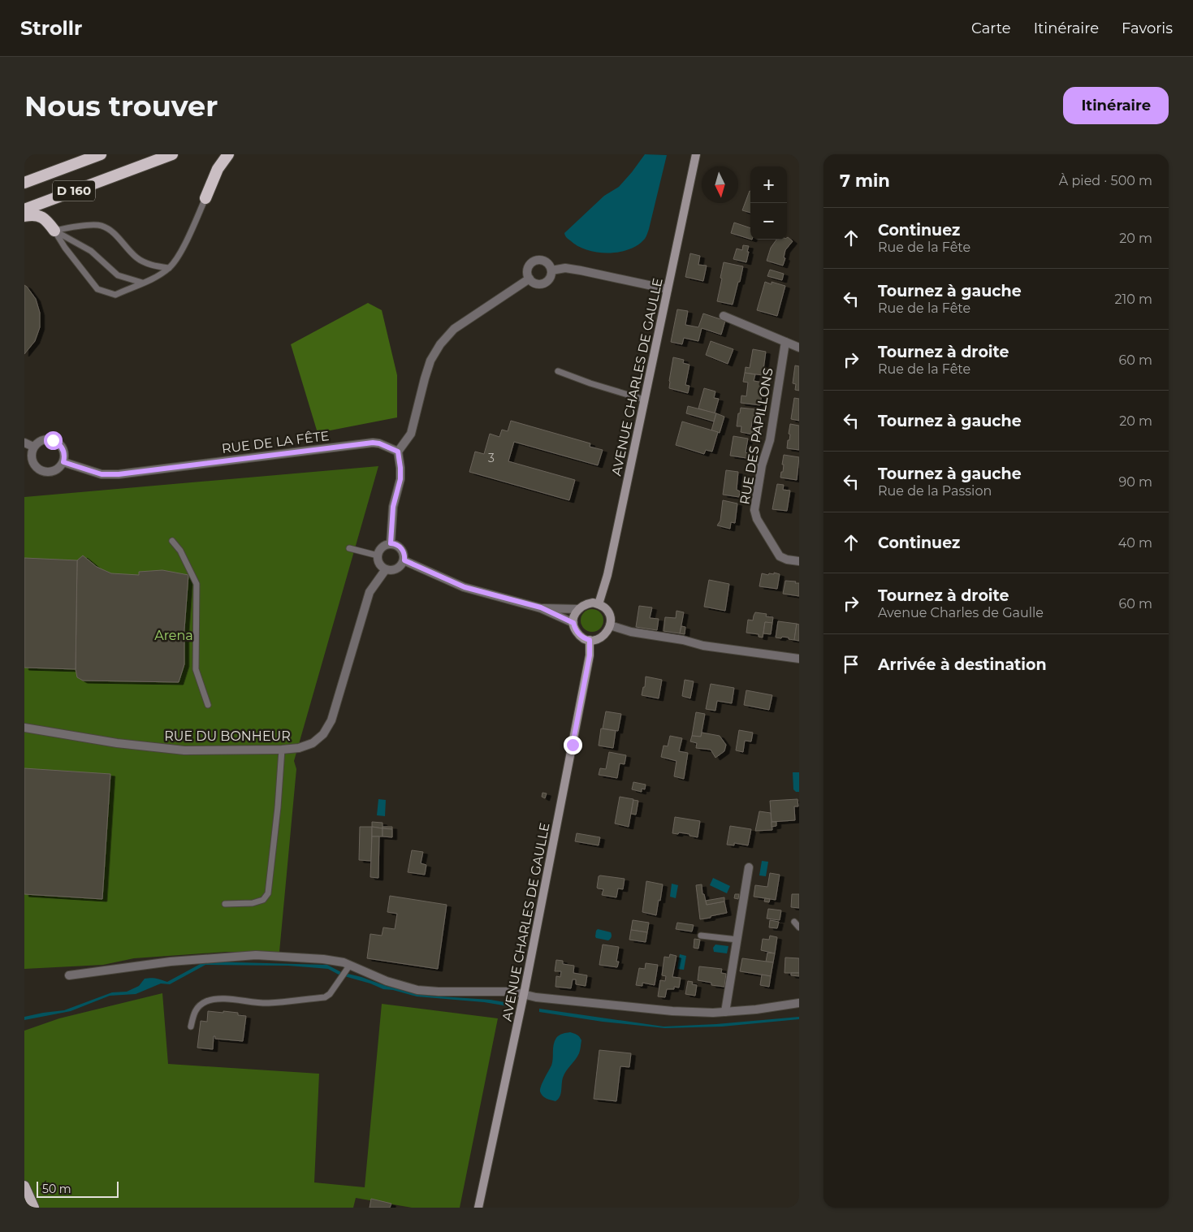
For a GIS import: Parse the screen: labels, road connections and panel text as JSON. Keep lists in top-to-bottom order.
{
  "streets": {
    "highway": ["D 160"],
    "main road": ["AVENUE CHARLES DE GAULLE"],
    "street": ["RUE DES PAPILLONS", "RUE DE LA FÊTE", "RUE DU BONHEUR"]
  },
  "parks": ["Arena"],
  "house_numbers": ["3"],
  "scale_bar": "50 m",
  "north": "bottom",
  "page": {
    "header": "Strollr",
    "nav": ["Carte", "Itinéraire", "Favoris"],
    "buttons": "Itinéraire",
    "title": "Nous trouver",
    "heading": ["7 min", "À pied · 500 m"],
    "map_buttons": ["+", "−"],
    "list": [
      ["Continuez", "Rue de la Fête", "20 m"],
      ["Tournez à gauche", "Rue de la Fête", "210 m"],
      ["Tournez à droite", "Rue de la Fête", "60 m"],
      ["Tournez à gauche", "20 m"],
      ["Tournez à gauche", "Rue de la Passion", "90 m"],
      ["Continuez", "40 m"],
      ["Tournez à droite", "Avenue Charles de Gaulle", "60 m"],
      "Arrivée à destination"
    ],
    "scale": "50 m"
  }
}
